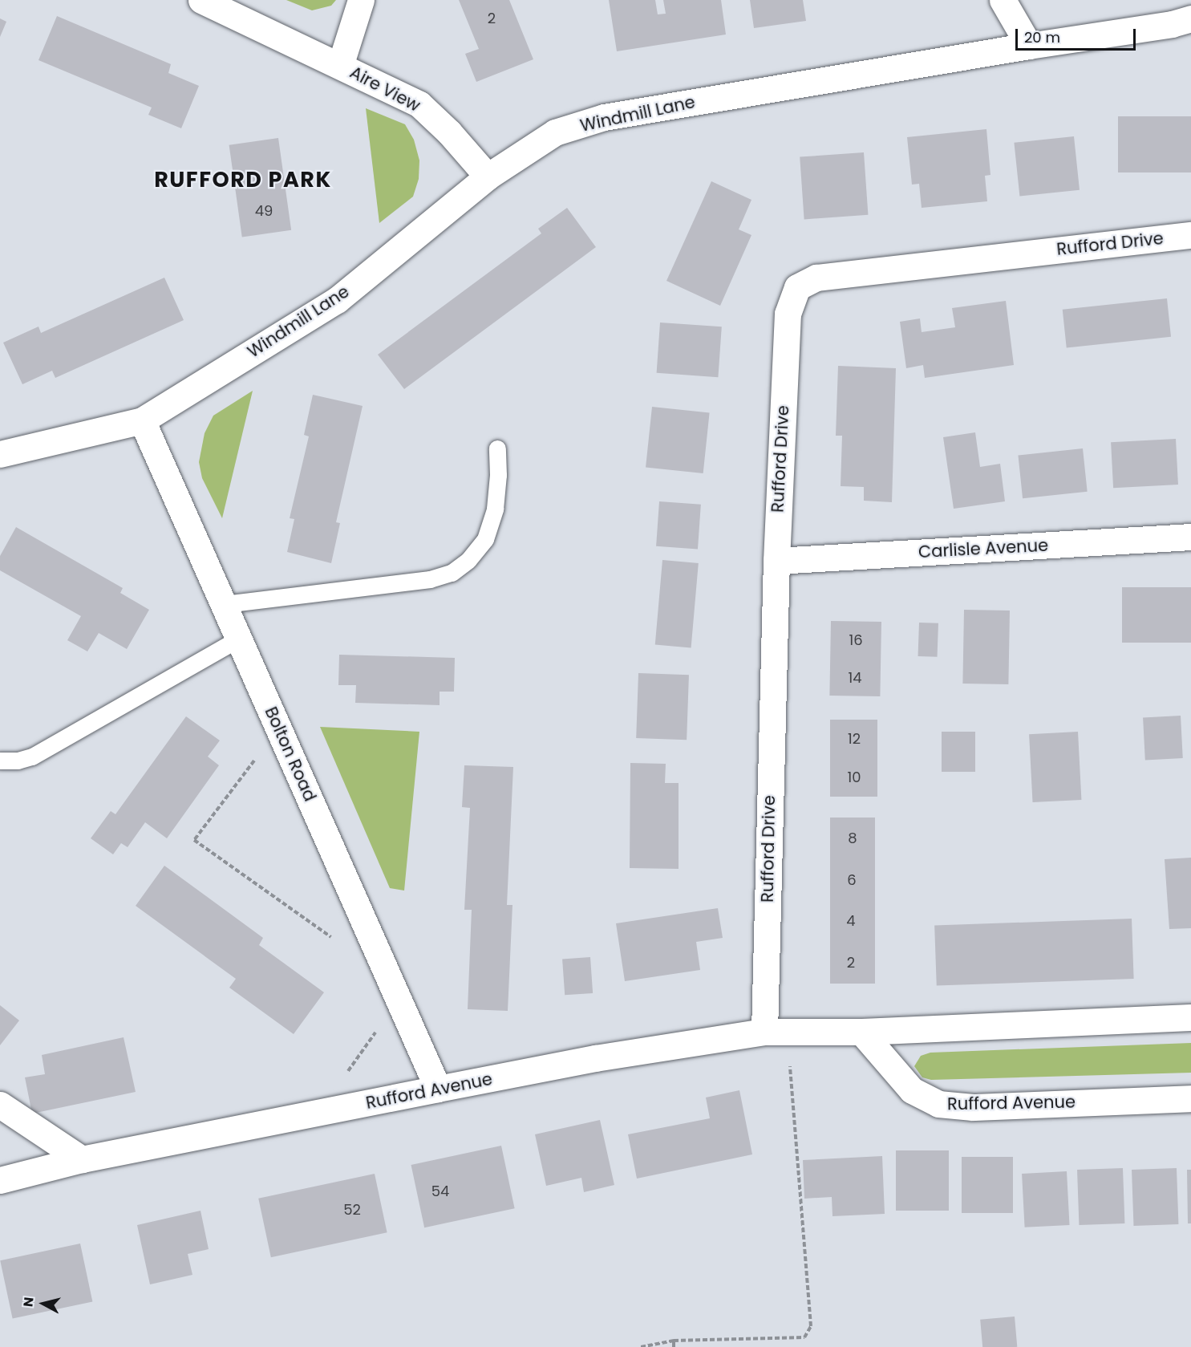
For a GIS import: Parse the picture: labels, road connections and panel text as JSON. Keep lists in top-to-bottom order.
{
  "streets": {
    "street": [
      "Aire View",
      "Windmill Lane",
      "Rufford Drive",
      "Carlisle Avenue",
      "Bolton Road",
      "Rufford Avenue"
    ]
  },
  "crossings": [
    ["Aire View", "Windmill Lane"],
    ["Windmill Lane", "Bolton Road"],
    ["Rufford Drive", "Carlisle Avenue"],
    ["Rufford Drive", "Rufford Avenue"],
    ["Bolton Road", "Rufford Avenue"]
  ],
  "districts": ["RUFFORD PARK"],
  "house_numbers": [
    "2",
    "49",
    "16",
    "14",
    "12",
    "10",
    "8",
    "6",
    "4",
    "2",
    "54",
    "52"
  ],
  "scale_bar": "20 m",
  "north": "left"
}
